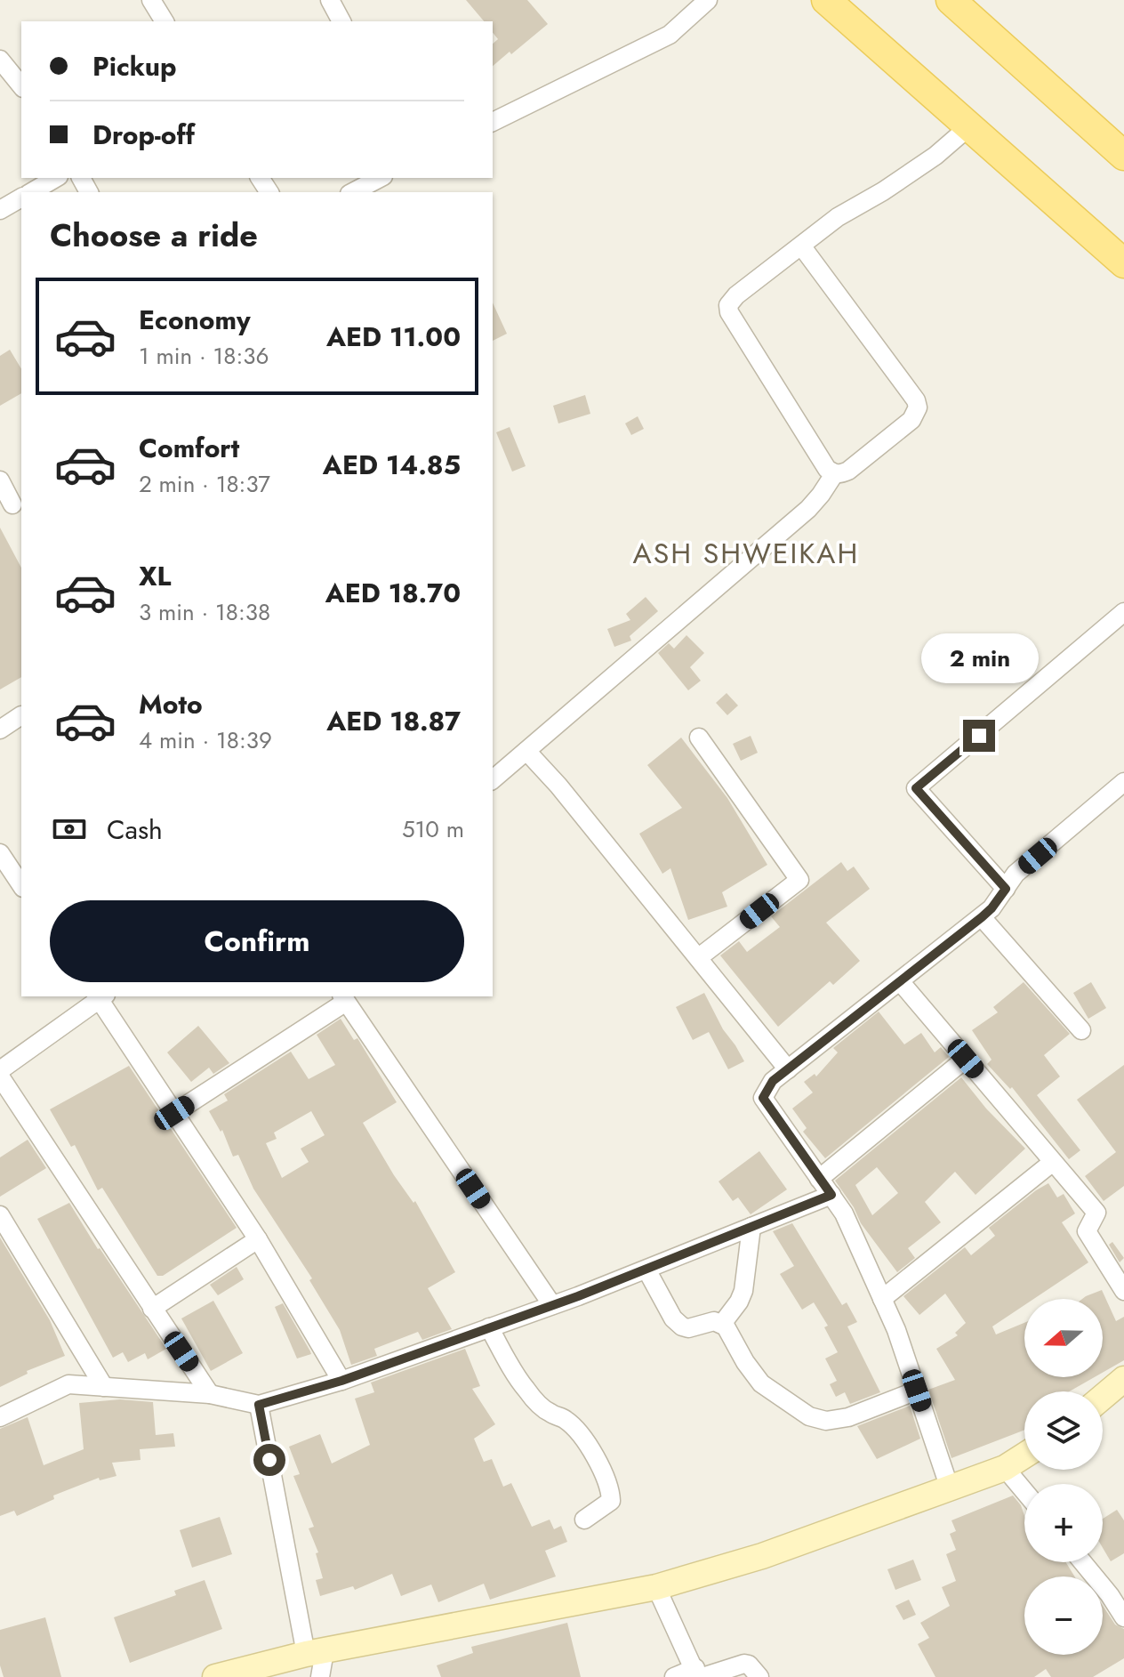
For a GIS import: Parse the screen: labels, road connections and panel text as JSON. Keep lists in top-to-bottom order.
{
  "districts": ["ASH SHWEIKAH"],
  "north": "left",
  "page": {
    "banner": ["Pickup", "Drop-off"],
    "heading": "Choose a ride",
    "list": [
      {
        "name": "Economy",
        "note": "1 min · 18:36",
        "value": "AED 11.00"
      },
      {
        "name": "Comfort",
        "note": "2 min · 18:37",
        "value": "AED 14.85"
      },
      {
        "name": "XL",
        "note": "3 min · 18:38",
        "value": "AED 18.70"
      },
      {
        "name": "Moto",
        "note": "4 min · 18:39",
        "value": "AED 18.87"
      }
    ],
    "bubble": "2 min",
    "pay": ["Cash", "510 m"],
    "buttons": "Confirm",
    "map_buttons": ["+", "−"]
  }
}
